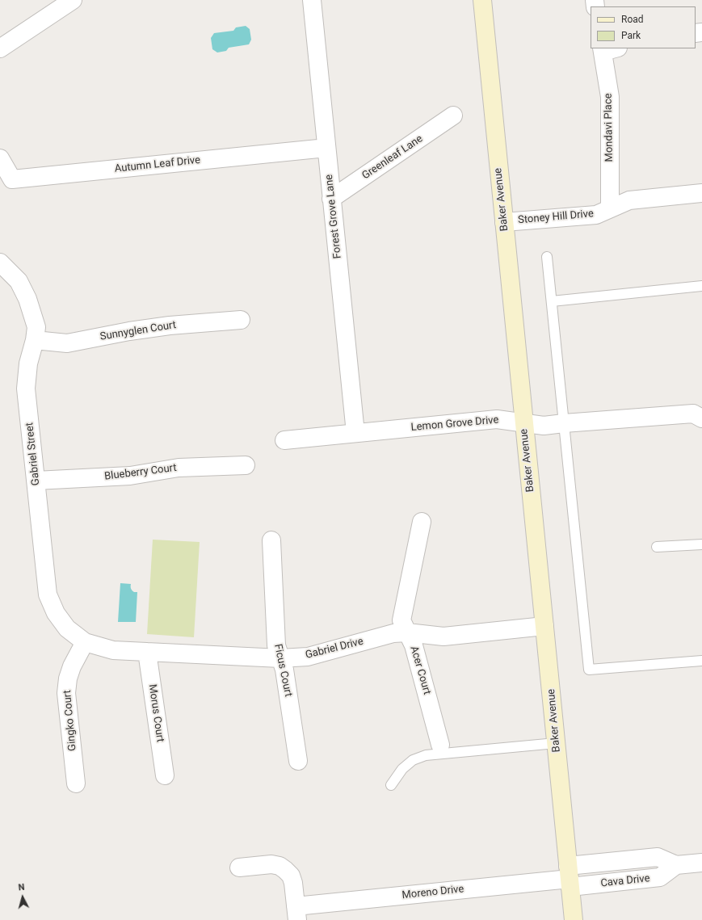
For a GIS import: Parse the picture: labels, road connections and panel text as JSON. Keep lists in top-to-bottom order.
{
  "streets": {
    "street": [
      "Mondavi Place",
      "Greenleaf Lane",
      "Autumn Leaf Drive",
      "Baker Avenue",
      "Forest Grove Lane",
      "Stoney Hill Drive",
      "Sunnyglen Court",
      "Lemon Grove Drive",
      "Gabriel Street",
      "Blueberry Court",
      "Gabriel Drive",
      "Ficus Court",
      "Acer Court",
      "Morus Court",
      "Gingko Court",
      "Cava Drive",
      "Moreno Drive"
    ]
  },
  "crossings": [
    ["Mondavi Place", "Stoney Hill Drive"],
    ["Greenleaf Lane", "Forest Grove Lane"],
    ["Autumn Leaf Drive", "Forest Grove Lane"],
    ["Baker Avenue", "Stoney Hill Drive"],
    ["Baker Avenue", "Lemon Grove Drive"],
    ["Baker Avenue", "Gabriel Drive"],
    ["Baker Avenue", "Cava Drive"],
    ["Baker Avenue", "Moreno Drive"],
    ["Forest Grove Lane", "Lemon Grove Drive"],
    ["Sunnyglen Court", "Gabriel Street"],
    ["Gabriel Street", "Blueberry Court"],
    ["Gabriel Street", "Gabriel Drive"],
    ["Gabriel Street", "Gingko Court"],
    ["Gabriel Drive", "Ficus Court"],
    ["Gabriel Drive", "Acer Court"],
    ["Gabriel Drive", "Morus Court"],
    ["Gabriel Drive", "Gingko Court"],
    ["Cava Drive", "Moreno Drive"]
  ],
  "legend": ["Road", "Park"],
  "north": "top"
}
